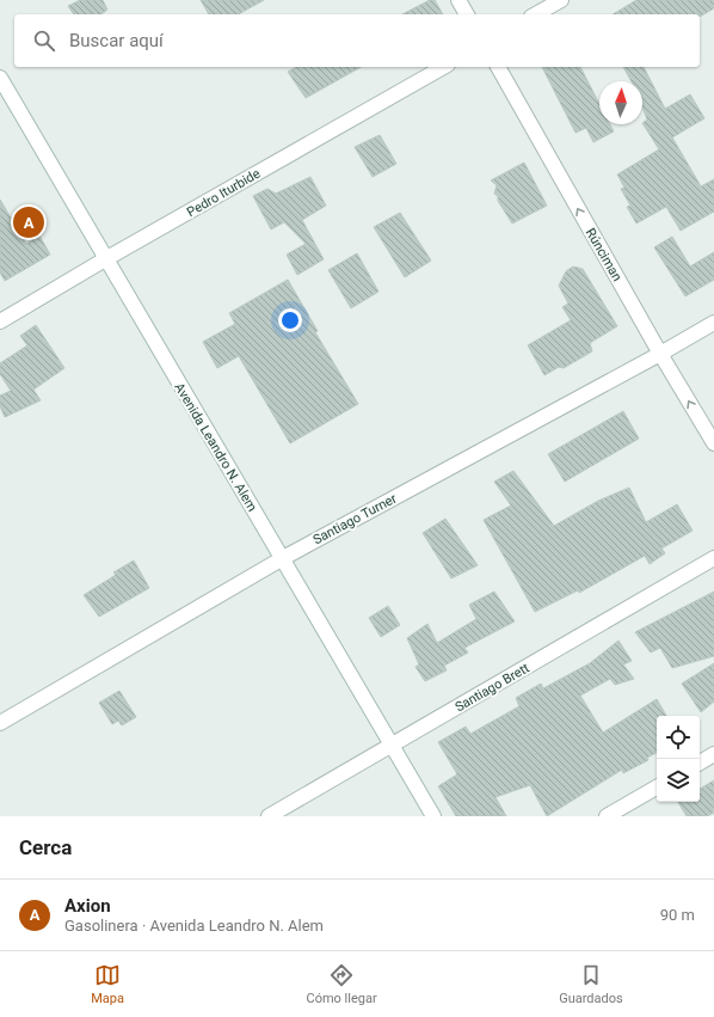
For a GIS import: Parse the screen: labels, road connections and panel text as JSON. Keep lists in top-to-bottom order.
{
  "streets": {
    "street": [
      "Pedro Iturbide",
      "Rúnciman",
      "Avenida Leandro N. Alem",
      "Santiago Turner",
      "Santiago Brett"
    ]
  },
  "crossings": [
    ["Pedro Iturbide", "Avenida Leandro N. Alem"],
    ["Rúnciman", "Santiago Turner"],
    ["Avenida Leandro N. Alem", "Santiago Turner"],
    ["Avenida Leandro N. Alem", "Santiago Brett"]
  ],
  "one_way": ["Rúnciman"],
  "north": "top",
  "page": {
    "search": "Buscar aquí",
    "pins": "A",
    "heading": "Cerca",
    "list": [
      {
        "mark": "A",
        "name": "Axion",
        "note": "Gasolinera · Avenida Leandro N. Alem",
        "value": "90 m"
      }
    ],
    "nav": ["Mapa", "Cómo llegar", "Guardados"]
  }
}
